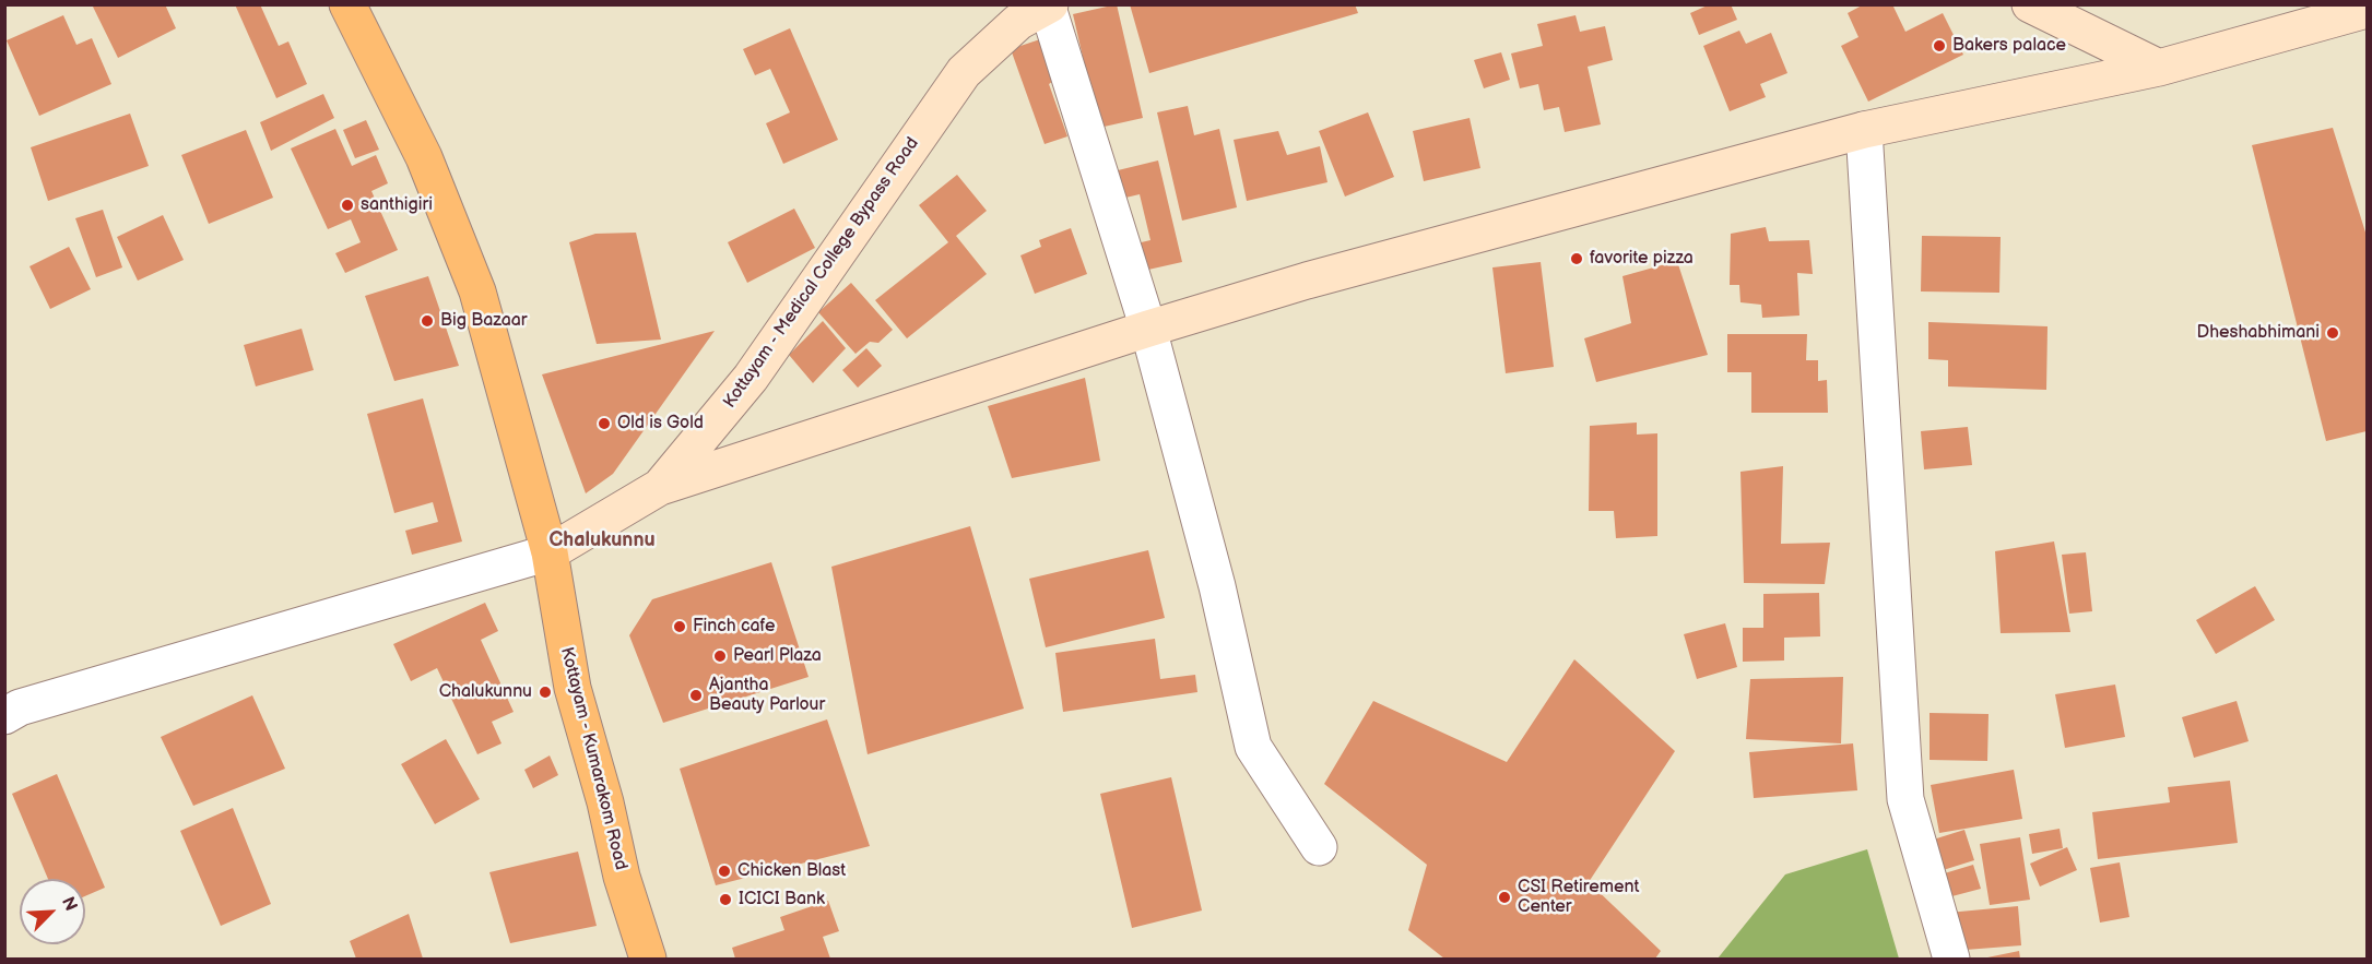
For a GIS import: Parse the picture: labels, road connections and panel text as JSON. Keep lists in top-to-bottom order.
{
  "streets": {
    "main road": ["Kottayam - Medical College Bypass Road", "Kottayam - Kumarakom Road"]
  },
  "crossings": [
    ["Kottayam - Medical College Bypass Road", "Kottayam - Kumarakom Road"]
  ],
  "districts": ["Chalukunnu"],
  "places": [
    "Bakers palace",
    "santhigiri",
    "favorite pizza",
    "Big Bazaar",
    "Dheshabhimani",
    "Old is Gold",
    "Finch cafe",
    "Pearl Plaza",
    "Chalukunnu",
    "Ajantha Beauty Parlour",
    "Chicken Blast",
    "CSI Retirement Center",
    "ICICI Bank"
  ],
  "north": "top right"
}
